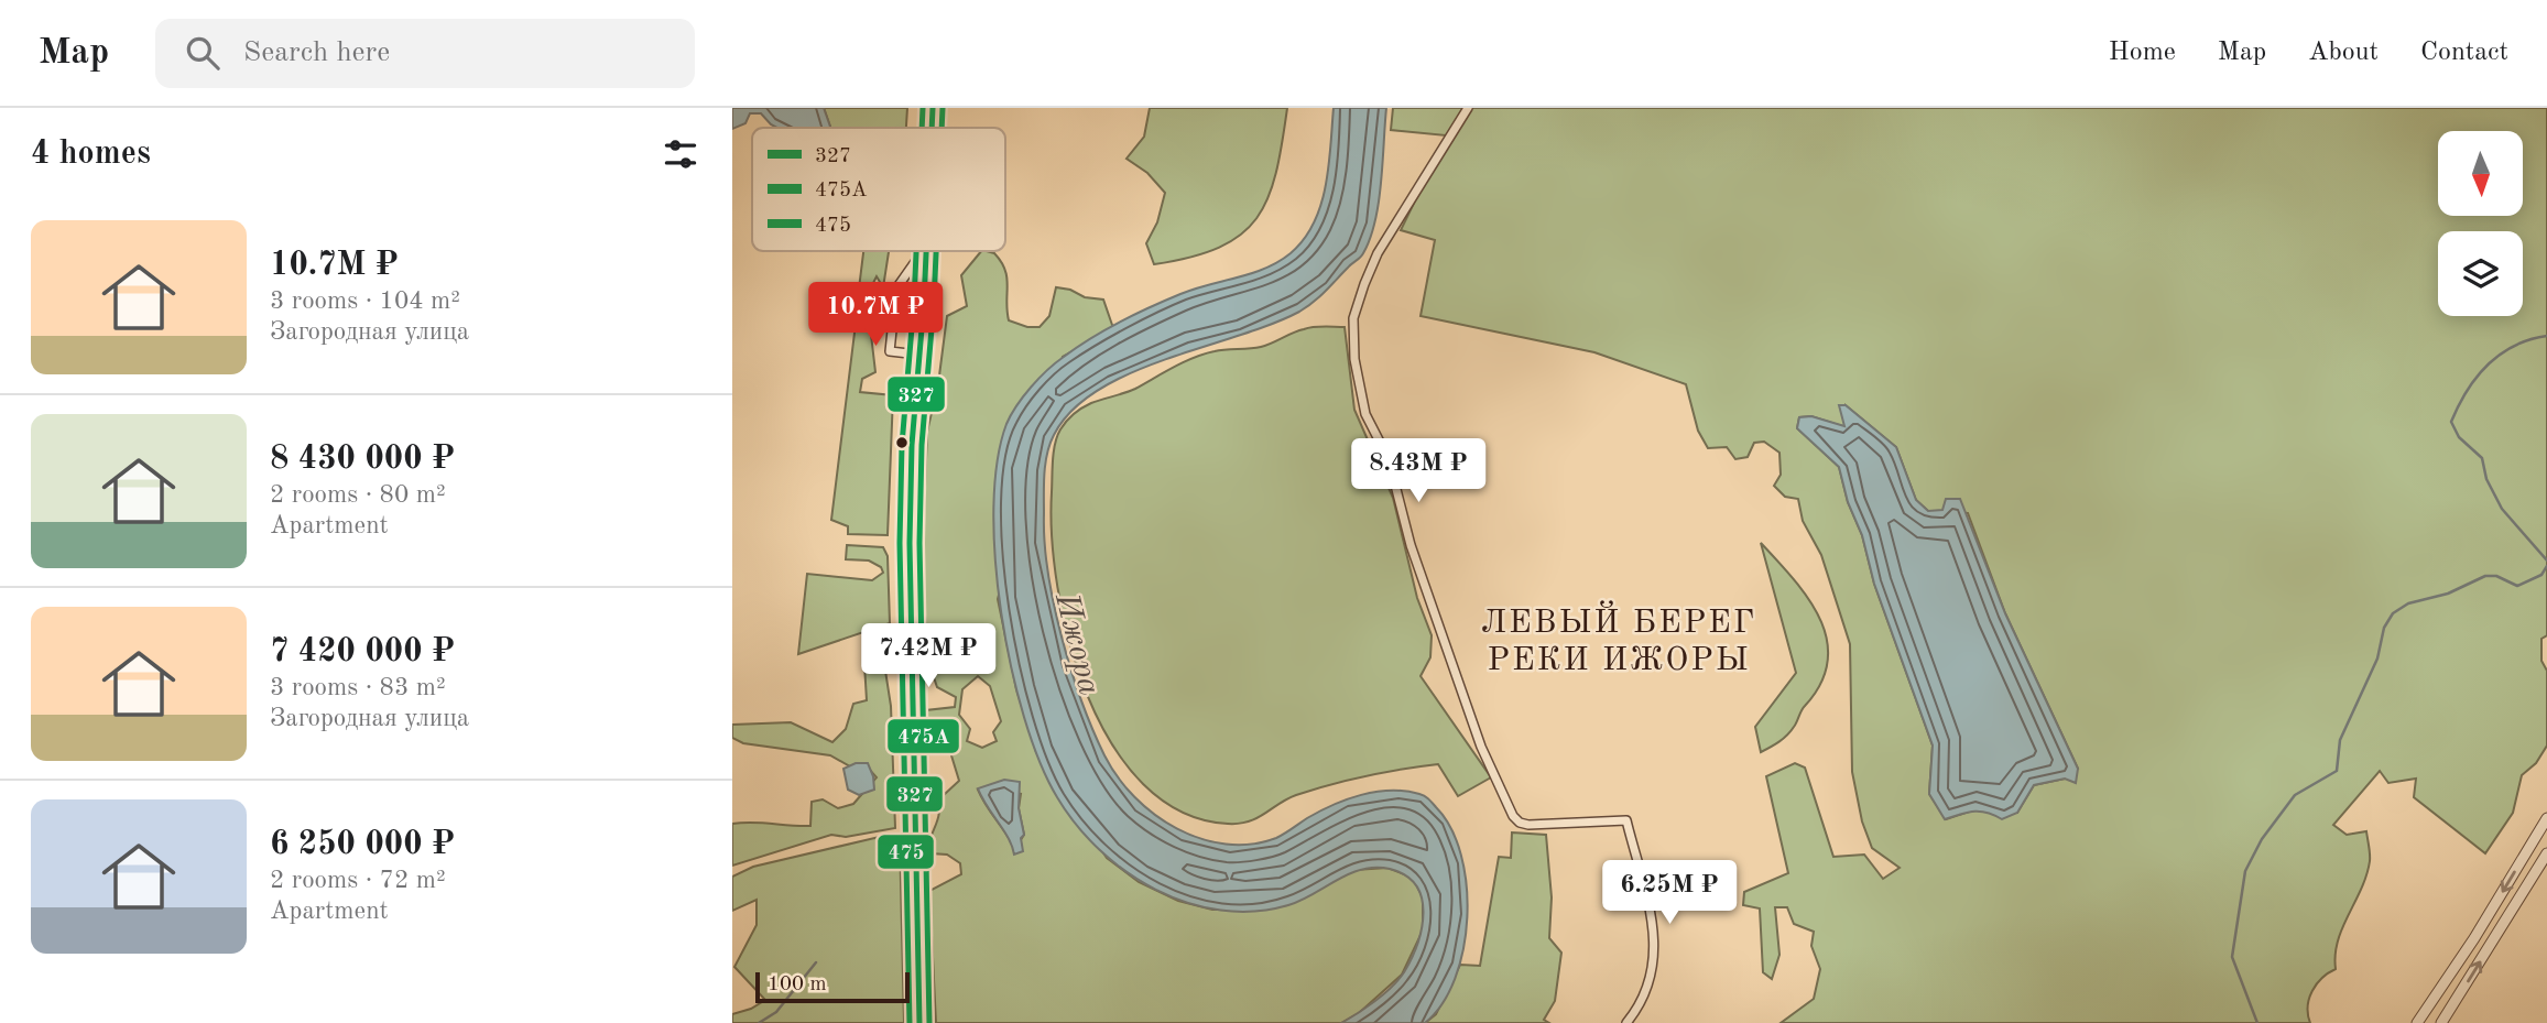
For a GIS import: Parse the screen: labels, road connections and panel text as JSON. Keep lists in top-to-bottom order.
{
  "districts": ["ЛЕВЫЙ БЕРЕГ РЕКИ ИЖОРЫ"],
  "water": ["Ижора"],
  "lines": ["transit line 327", "transit line 475А", "transit line 475"],
  "legend": ["327", "475А", "475"],
  "scale_bar": "100 m",
  "north": "bottom",
  "page": {
    "header": "Map",
    "search": "Search here",
    "nav": [
      "Home",
      "Map",
      "About",
      "Contact"
    ],
    "heading": "4 homes",
    "list": [
      {
        "name": "10.7M ₽",
        "note": "3 rooms · 104 m² · Загородная улица"
      },
      {
        "name": "8 430 000 ₽",
        "note": "2 rooms · 80 m² · Apartment"
      },
      {
        "name": "7 420 000 ₽",
        "note": "3 rooms · 83 m² · Загородная улица"
      },
      {
        "name": "6 250 000 ₽",
        "note": "2 rooms · 72 m² · Apartment"
      }
    ],
    "price": [
      "10.7M ₽",
      "8.43M ₽",
      "7.42M ₽",
      "6.25M ₽"
    ],
    "scale": "100 m"
  }
}
